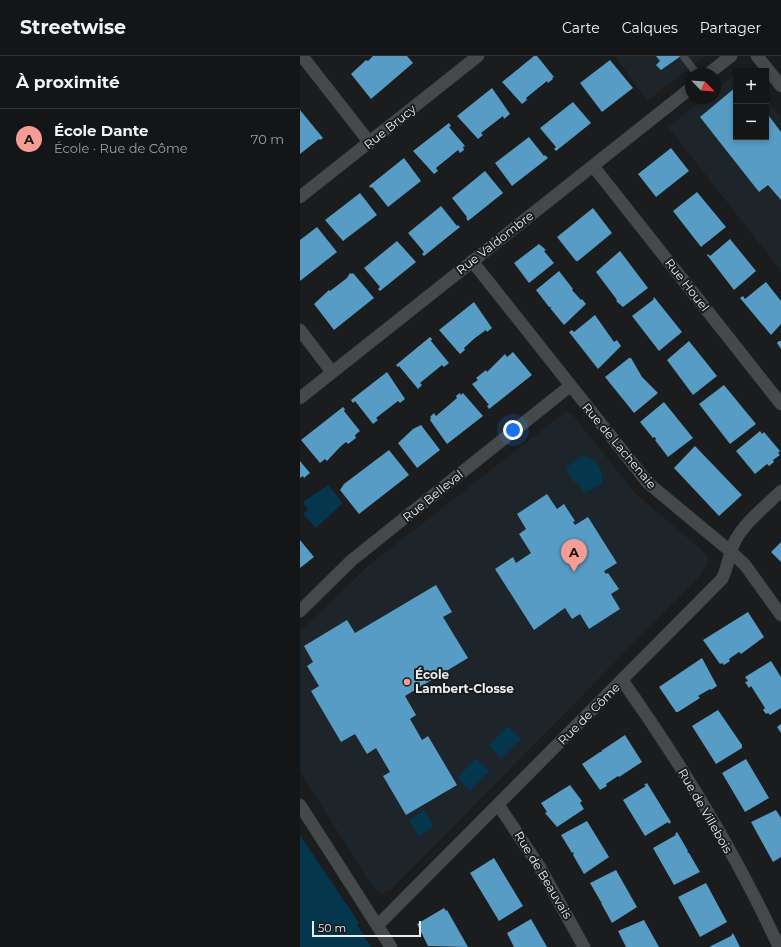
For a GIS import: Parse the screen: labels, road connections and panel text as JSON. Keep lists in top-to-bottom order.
{
  "streets": {
    "street": [
      "Rue Brucy",
      "Rue Valdombre",
      "Rue Houel",
      "Rue de Lachenaie",
      "Rue Belleval",
      "Rue de Côme",
      "Rue de Villebois",
      "Rue de Beauvais"
    ]
  },
  "crossings": [
    ["Rue Valdombre", "Rue Houel"],
    ["Rue Valdombre", "Rue de Lachenaie"],
    ["Rue de Lachenaie", "Rue Belleval"],
    ["Rue de Lachenaie", "Rue de Côme"],
    ["Rue de Côme", "Rue de Villebois"],
    ["Rue de Côme", "Rue de Beauvais"]
  ],
  "places": ["École Lambert-Closse"],
  "scale_bar": "50 m",
  "north": "bottom right",
  "page": {
    "header": "Streetwise",
    "nav": ["Carte", "Calques", "Partager"],
    "heading": "À proximité",
    "map_buttons": ["+", "−"],
    "list": [
      {
        "mark": "A",
        "name": "École Dante",
        "note": "École · Rue de Côme",
        "value": "70 m"
      }
    ],
    "pins": "A",
    "scale": "50 m"
  }
}
